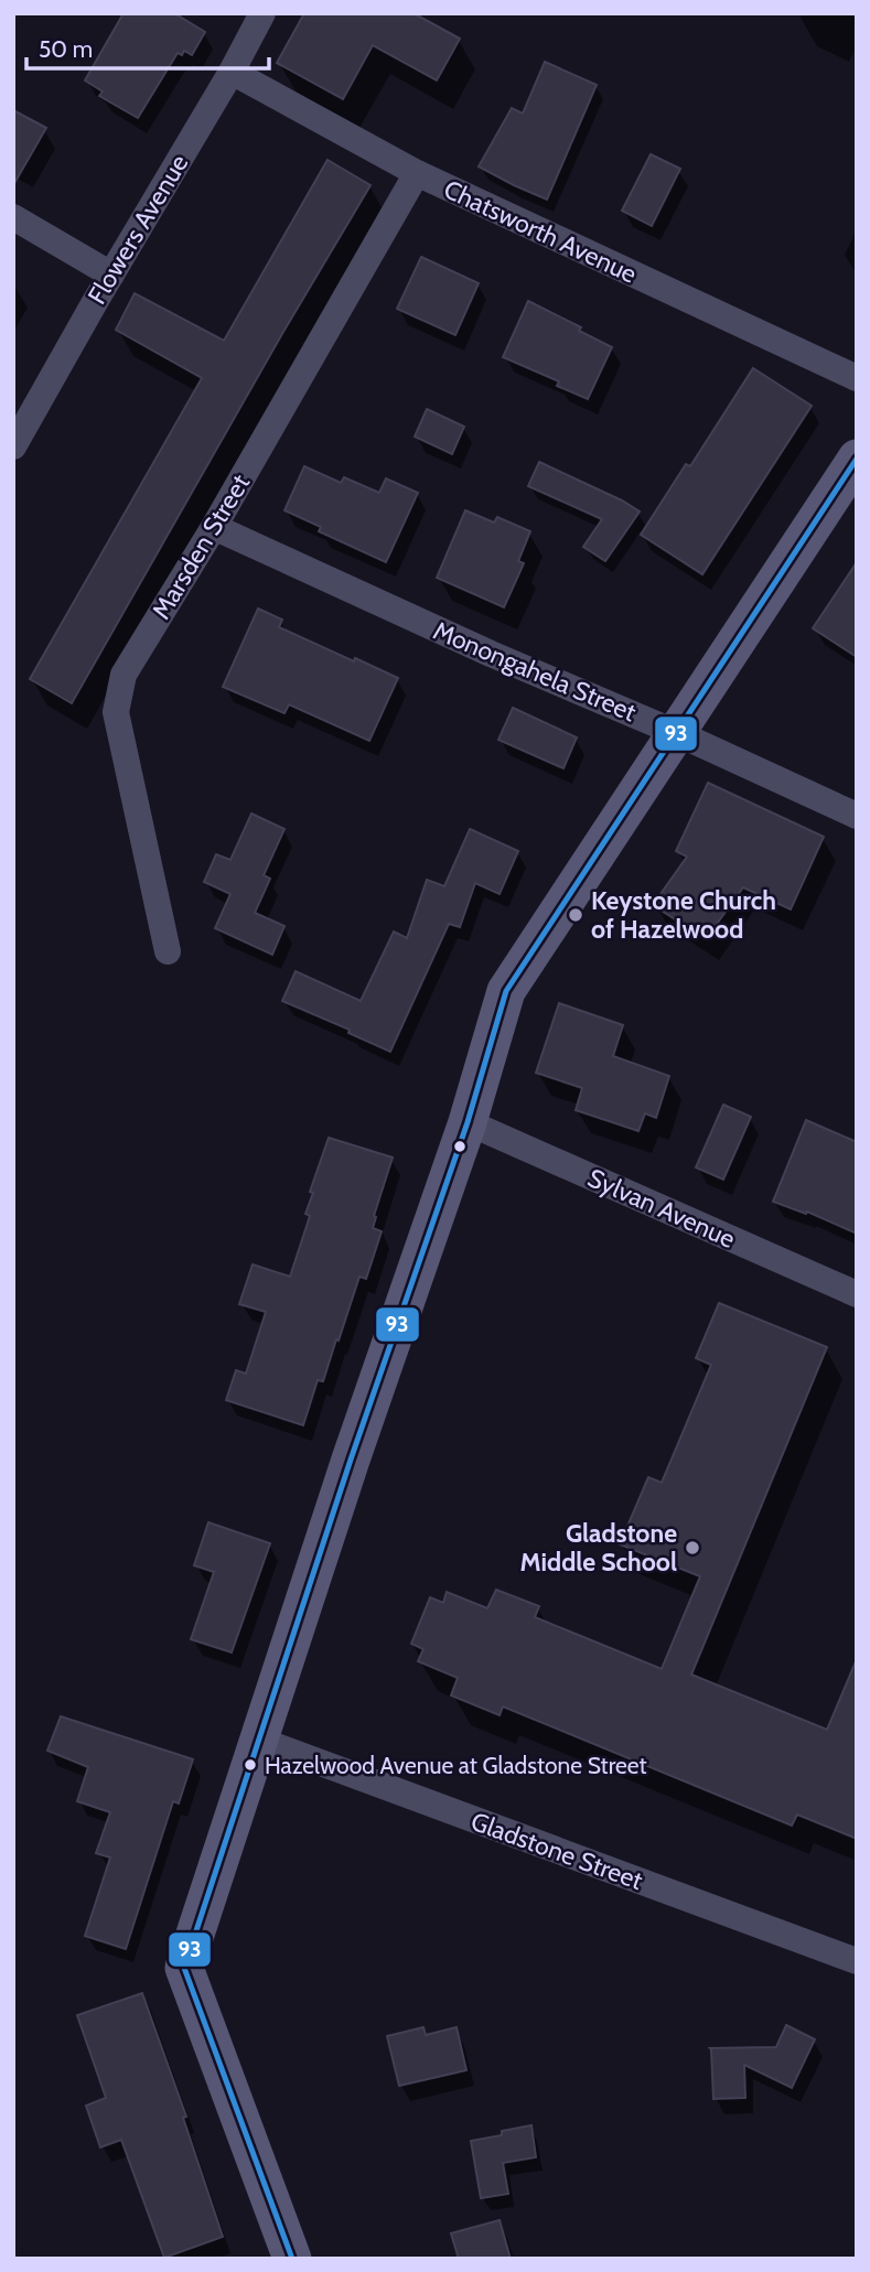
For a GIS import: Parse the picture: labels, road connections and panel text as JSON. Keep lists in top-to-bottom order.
{
  "streets": {
    "street": [
      "Flowers Avenue",
      "Chatsworth Avenue",
      "Marsden Street",
      "Monongahela Street",
      "Sylvan Avenue",
      "Gladstone Street"
    ]
  },
  "crossings": [
    ["Flowers Avenue", "Chatsworth Avenue"],
    ["Chatsworth Avenue", "Marsden Street"],
    ["Marsden Street", "Monongahela Street"]
  ],
  "places": ["Keystone Church of Hazelwood", "Gladstone Middle School", "Hazelwood Avenue at Gladstone Street"],
  "lines": ["transit line 93"],
  "scale_bar": "50 m"
}
